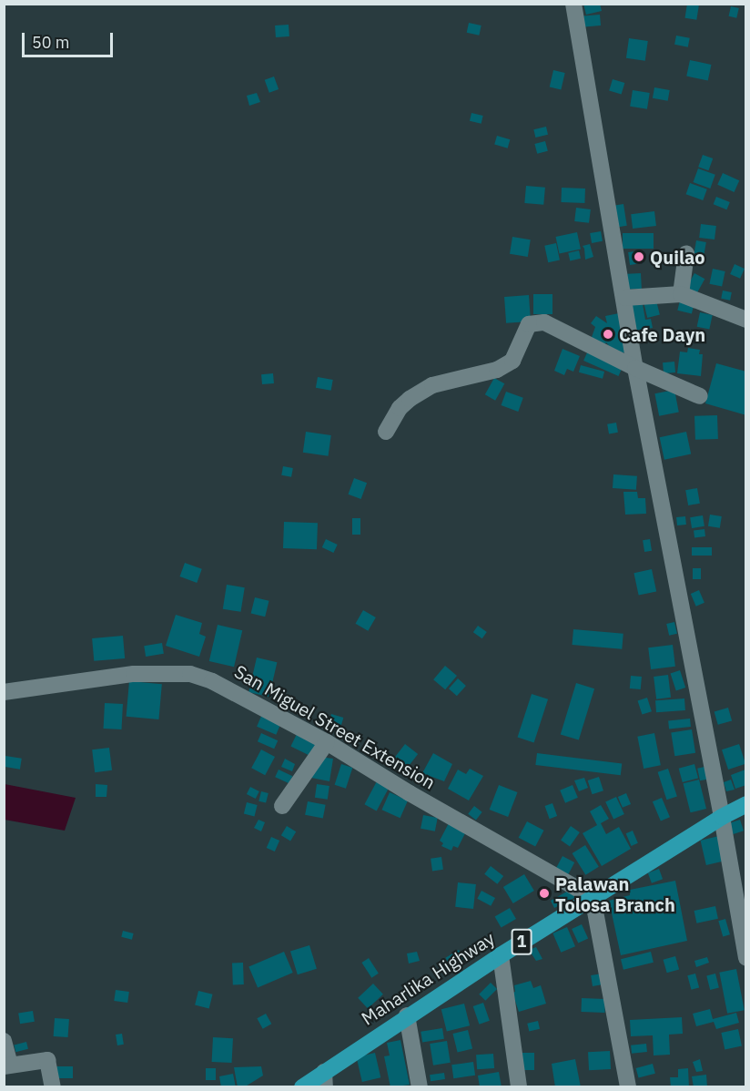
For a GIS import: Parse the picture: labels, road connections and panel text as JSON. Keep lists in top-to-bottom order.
{
  "streets": {
    "highway": ["1", "Maharlika Highway"],
    "street": ["San Miguel Street Extension"]
  },
  "crossings": [
    ["San Miguel Street Extension", "Maharlika Highway"]
  ],
  "places": ["Quilao", "Cafe Dayn", "Palawan Tolosa Branch"],
  "scale_bar": "50 m"
}
